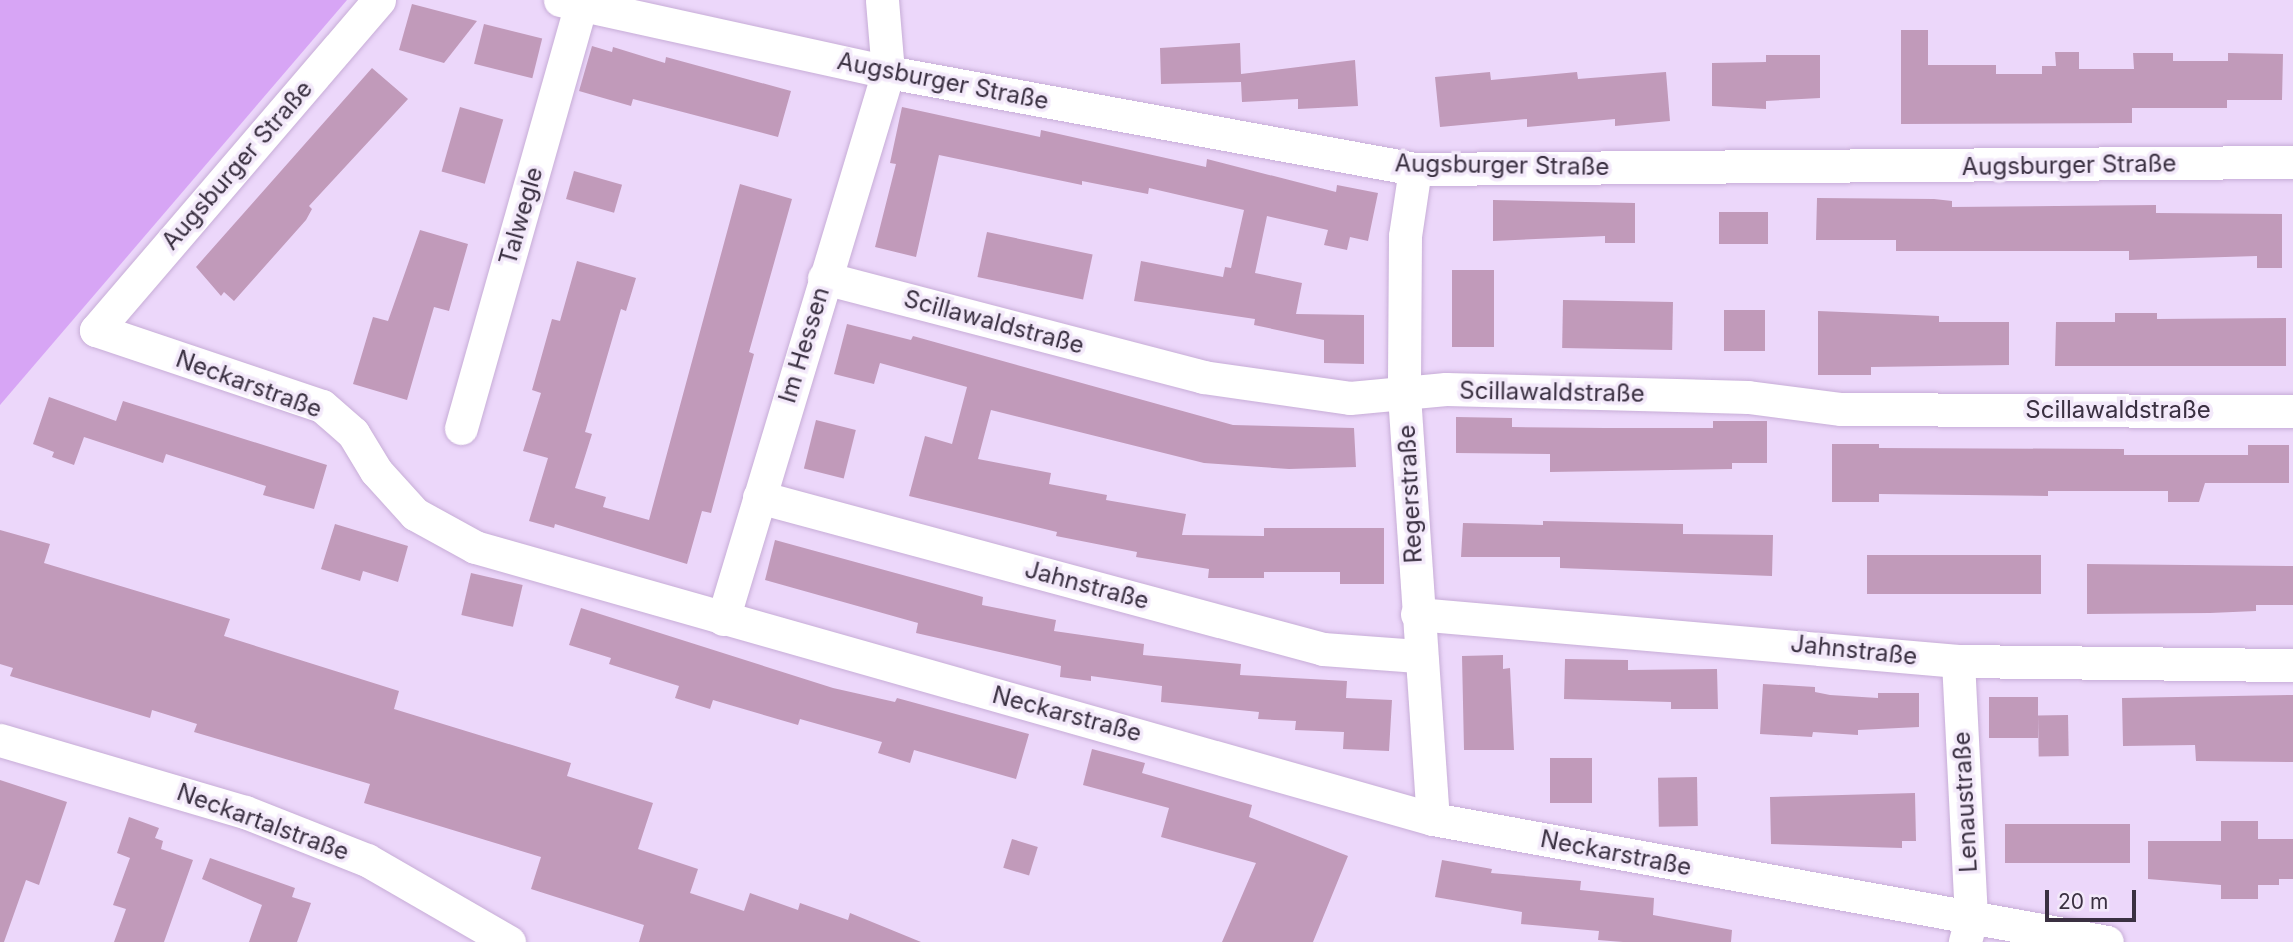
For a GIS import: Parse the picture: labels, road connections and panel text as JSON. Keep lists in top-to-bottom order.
{
  "streets": {
    "street": [
      "Augsburger Straße",
      "Talwegle",
      "Scillawaldstraße",
      "Im Hessen",
      "Neckarstraße",
      "Regerstraße",
      "Jahnstraße",
      "Lenaustraße",
      "Neckartalstraße"
    ]
  },
  "crossings": [
    ["Augsburger Straße", "Talwegle"],
    ["Augsburger Straße", "Im Hessen"],
    ["Augsburger Straße", "Neckarstraße"],
    ["Augsburger Straße", "Regerstraße"],
    ["Scillawaldstraße", "Im Hessen"],
    ["Scillawaldstraße", "Regerstraße"],
    ["Im Hessen", "Neckarstraße"],
    ["Im Hessen", "Jahnstraße"],
    ["Neckarstraße", "Regerstraße"],
    ["Neckarstraße", "Lenaustraße"],
    ["Regerstraße", "Jahnstraße"],
    ["Jahnstraße", "Lenaustraße"]
  ],
  "scale_bar": "20 m"
}
